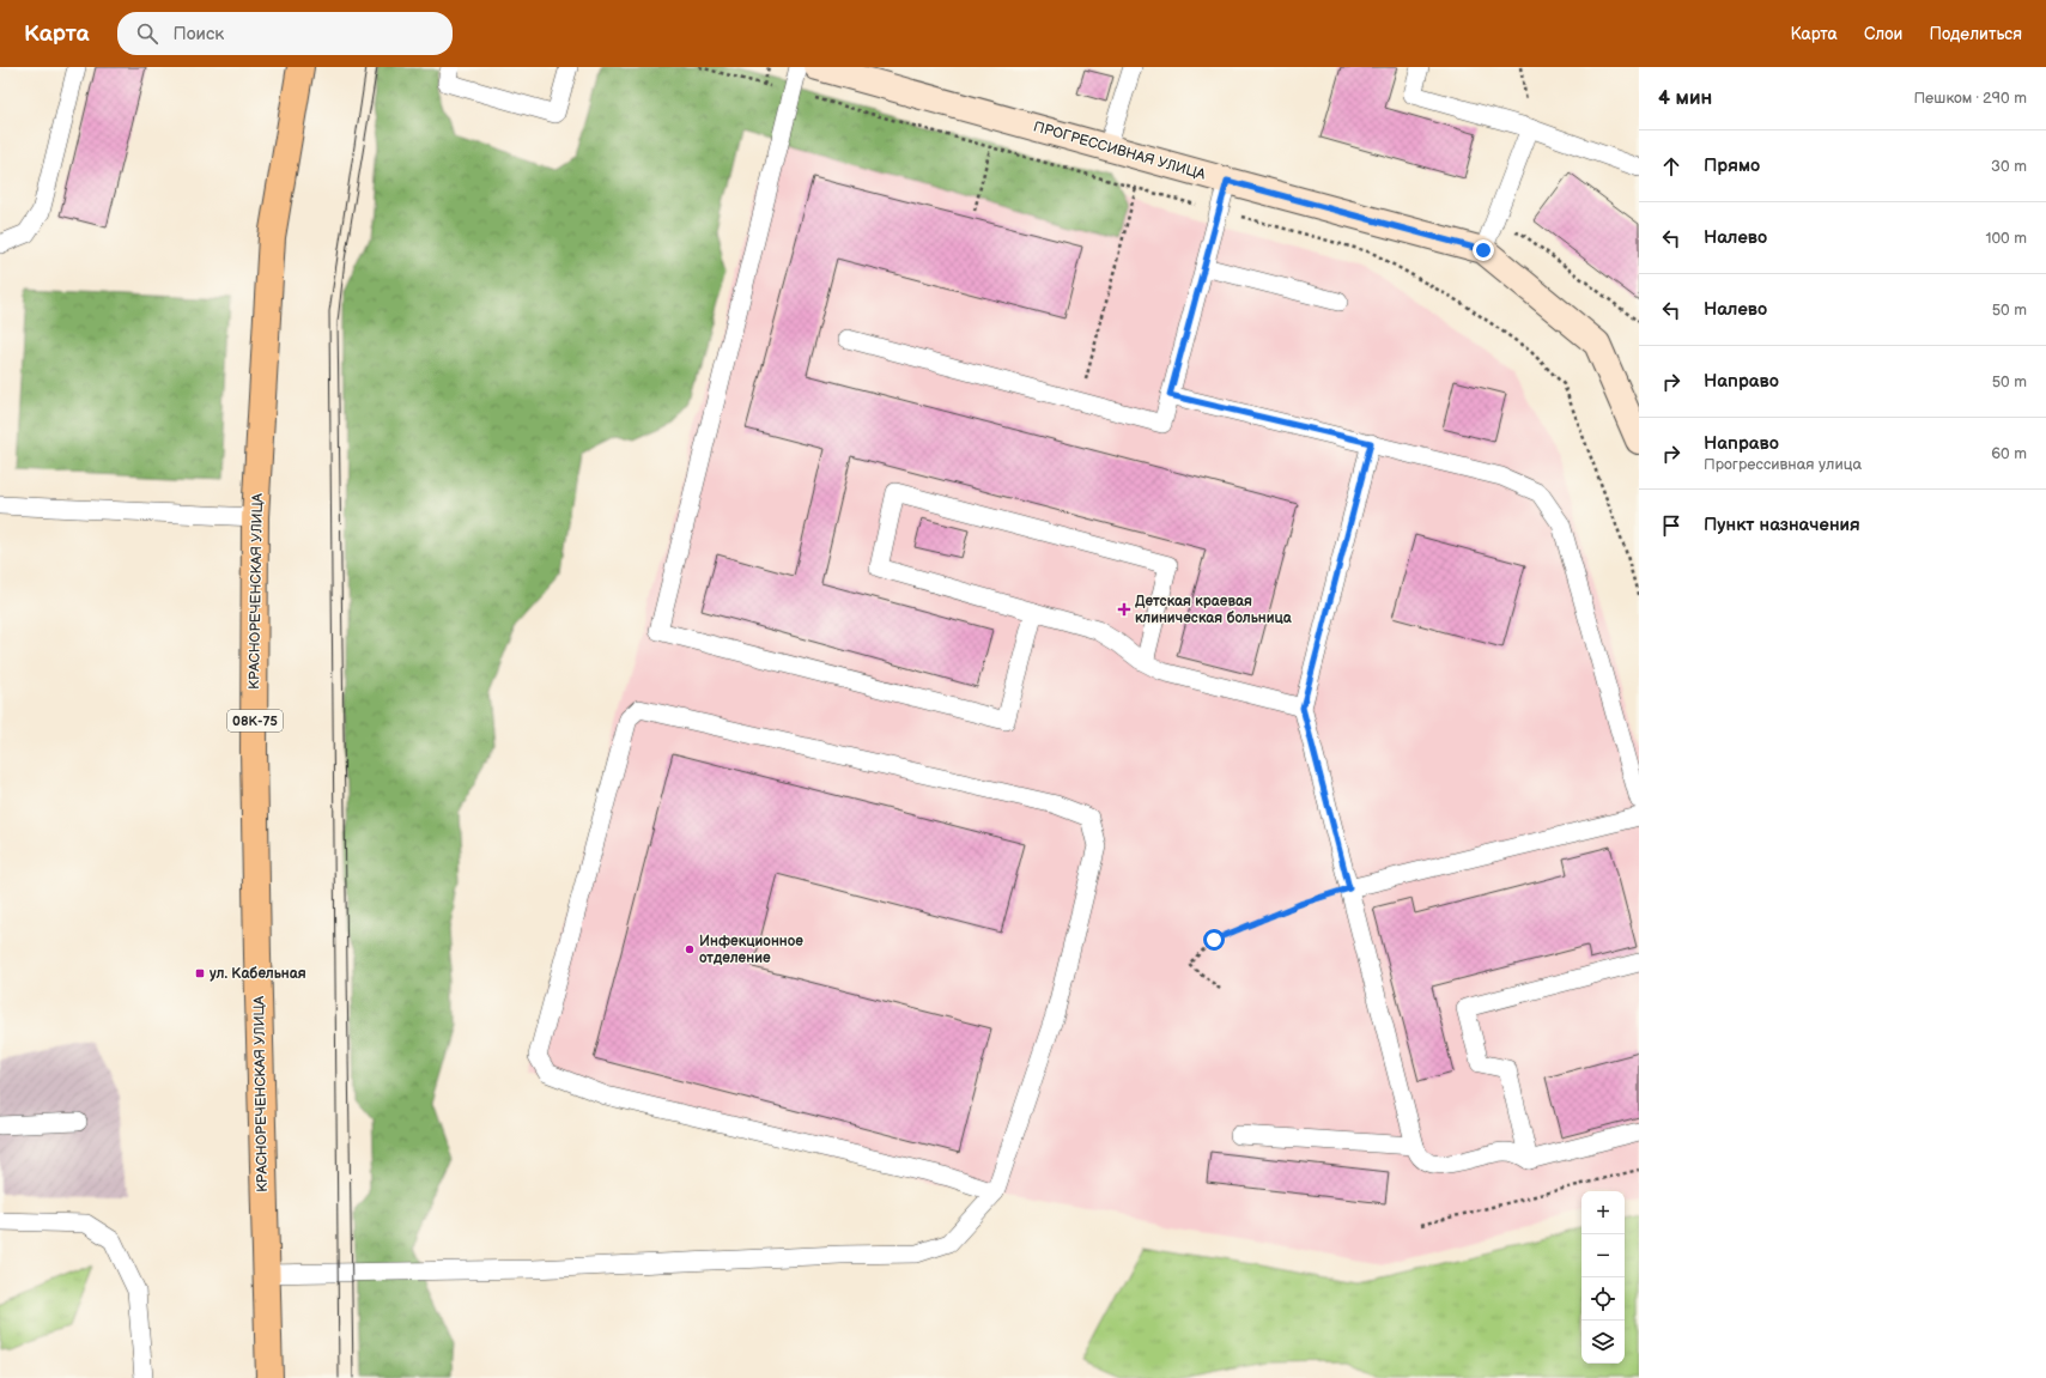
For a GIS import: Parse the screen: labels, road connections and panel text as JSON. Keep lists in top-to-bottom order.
{
  "streets": {
    "main road": ["КРАСНОРЕЧЕНСКАЯ УЛИЦА", "08К-75"],
    "street": ["ПРОГРЕССИВНАЯ УЛИЦА"]
  },
  "places": {
    "health": ["Детская краевая клиническая больница"],
    "other": ["Инфекционное отделение"],
    "transit": ["ул. Кабельная"]
  },
  "page": {
    "header": "Карта",
    "search": "Поиск",
    "nav": ["Карта", "Слои", "Поделиться"],
    "heading": ["4 мин", "Пешком · 290 m"],
    "list": [
      ["Прямо", "30 m"],
      ["Налево", "100 m"],
      ["Налево", "50 m"],
      ["Направо", "50 m"],
      ["Направо", "Прогрессивная улица", "60 m"],
      "Пункт назначения"
    ],
    "map_buttons": ["+", "−"]
  }
}
